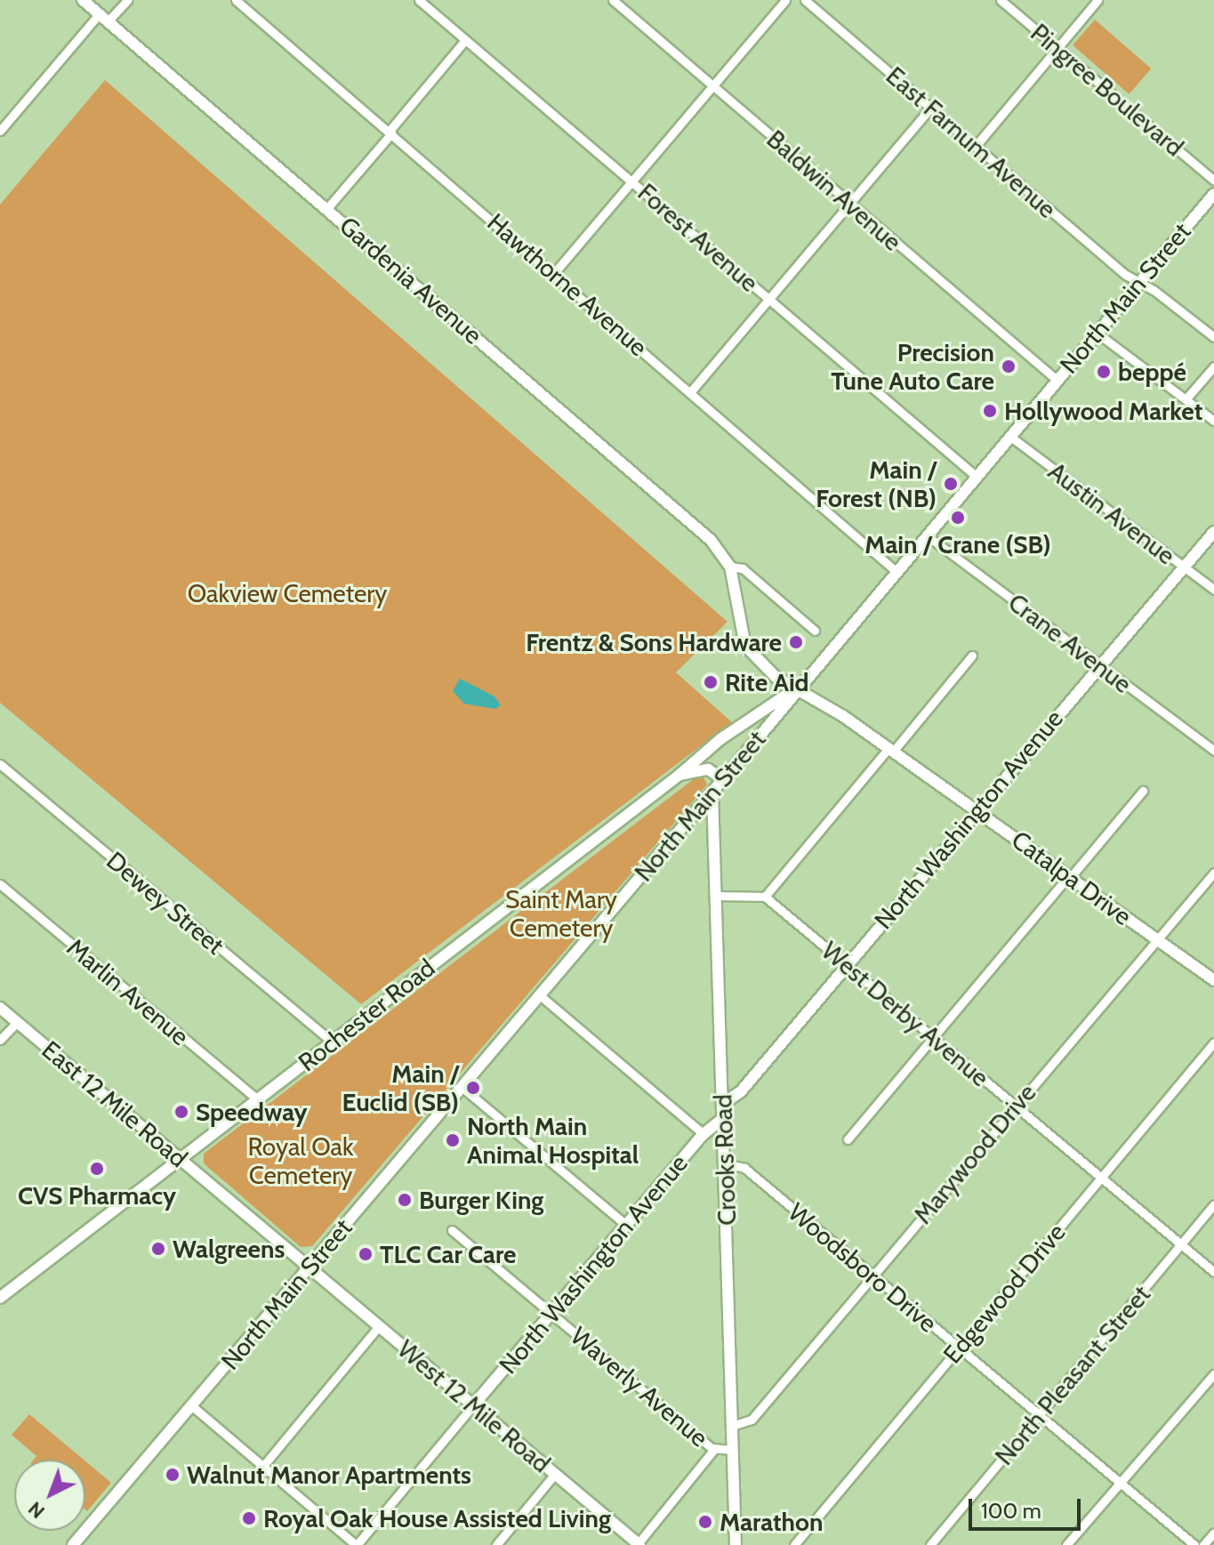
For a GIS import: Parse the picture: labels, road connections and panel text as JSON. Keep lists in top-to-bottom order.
{
  "streets": {
    "main road": [
      "Gardenia Avenue",
      "North Main Street",
      "North Washington Avenue",
      "Catalpa Drive",
      "Rochester Road",
      "East 12 Mile Road",
      "Crooks Road",
      "West 12 Mile Road"
    ],
    "street": [
      "Pingree Boulevard",
      "East Farnum Avenue",
      "Baldwin Avenue",
      "Forest Avenue",
      "Hawthorne Avenue",
      "Austin Avenue",
      "Crane Avenue",
      "Dewey Street",
      "Marlin Avenue",
      "West Derby Avenue",
      "Marywood Drive",
      "Woodsboro Drive",
      "Edgewood Drive",
      "North Pleasant Street",
      "Waverly Avenue"
    ]
  },
  "crossings": [
    ["East Farnum Avenue", "North Main Street"],
    ["Baldwin Avenue", "North Main Street"],
    ["Forest Avenue", "North Main Street"],
    ["Gardenia Avenue", "North Main Street"],
    ["Gardenia Avenue", "Catalpa Drive"],
    ["Gardenia Avenue", "Rochester Road"],
    ["Hawthorne Avenue", "North Main Street"],
    ["North Main Street", "Austin Avenue"],
    ["North Main Street", "Crane Avenue"],
    ["North Main Street", "Rochester Road"],
    ["North Main Street", "East 12 Mile Road"],
    ["North Main Street", "Crooks Road"],
    ["North Main Street", "West 12 Mile Road"],
    ["Austin Avenue", "North Washington Avenue"],
    ["Crane Avenue", "North Washington Avenue"],
    ["North Washington Avenue", "Catalpa Drive"],
    ["North Washington Avenue", "West Derby Avenue"],
    ["North Washington Avenue", "Crooks Road"],
    ["North Washington Avenue", "Waverly Avenue"],
    ["North Washington Avenue", "West 12 Mile Road"],
    ["Catalpa Drive", "Marywood Drive"],
    ["Dewey Street", "Rochester Road"],
    ["Marlin Avenue", "Rochester Road"],
    ["West Derby Avenue", "Marywood Drive"],
    ["West Derby Avenue", "Edgewood Drive"],
    ["West Derby Avenue", "North Pleasant Street"],
    ["Rochester Road", "East 12 Mile Road"],
    ["East 12 Mile Road", "West 12 Mile Road"],
    ["Marywood Drive", "Crooks Road"],
    ["Marywood Drive", "Woodsboro Drive"],
    ["Crooks Road", "Woodsboro Drive"],
    ["Crooks Road", "Waverly Avenue"],
    ["Woodsboro Drive", "Edgewood Drive"],
    ["Woodsboro Drive", "North Pleasant Street"]
  ],
  "parks": ["Oakview Cemetery", "Saint Mary Cemetery", "Royal Oak Cemetery"],
  "places": [
    "Precision Tune Auto Care",
    "beppé",
    "Hollywood Market",
    "Main / Forest (NB)",
    "Main / Crane (SB)",
    "Frentz & Sons Hardware",
    "Rite Aid",
    "Main / Euclid (SB)",
    "Speedway",
    "North Main Animal Hospital",
    "CVS Pharmacy",
    "Burger King",
    "Walgreens",
    "TLC Car Care",
    "Walnut Manor Apartments",
    "Royal Oak House Assisted Living",
    "Marathon"
  ],
  "scale_bar": "100 m",
  "north": "bottom left"
}
